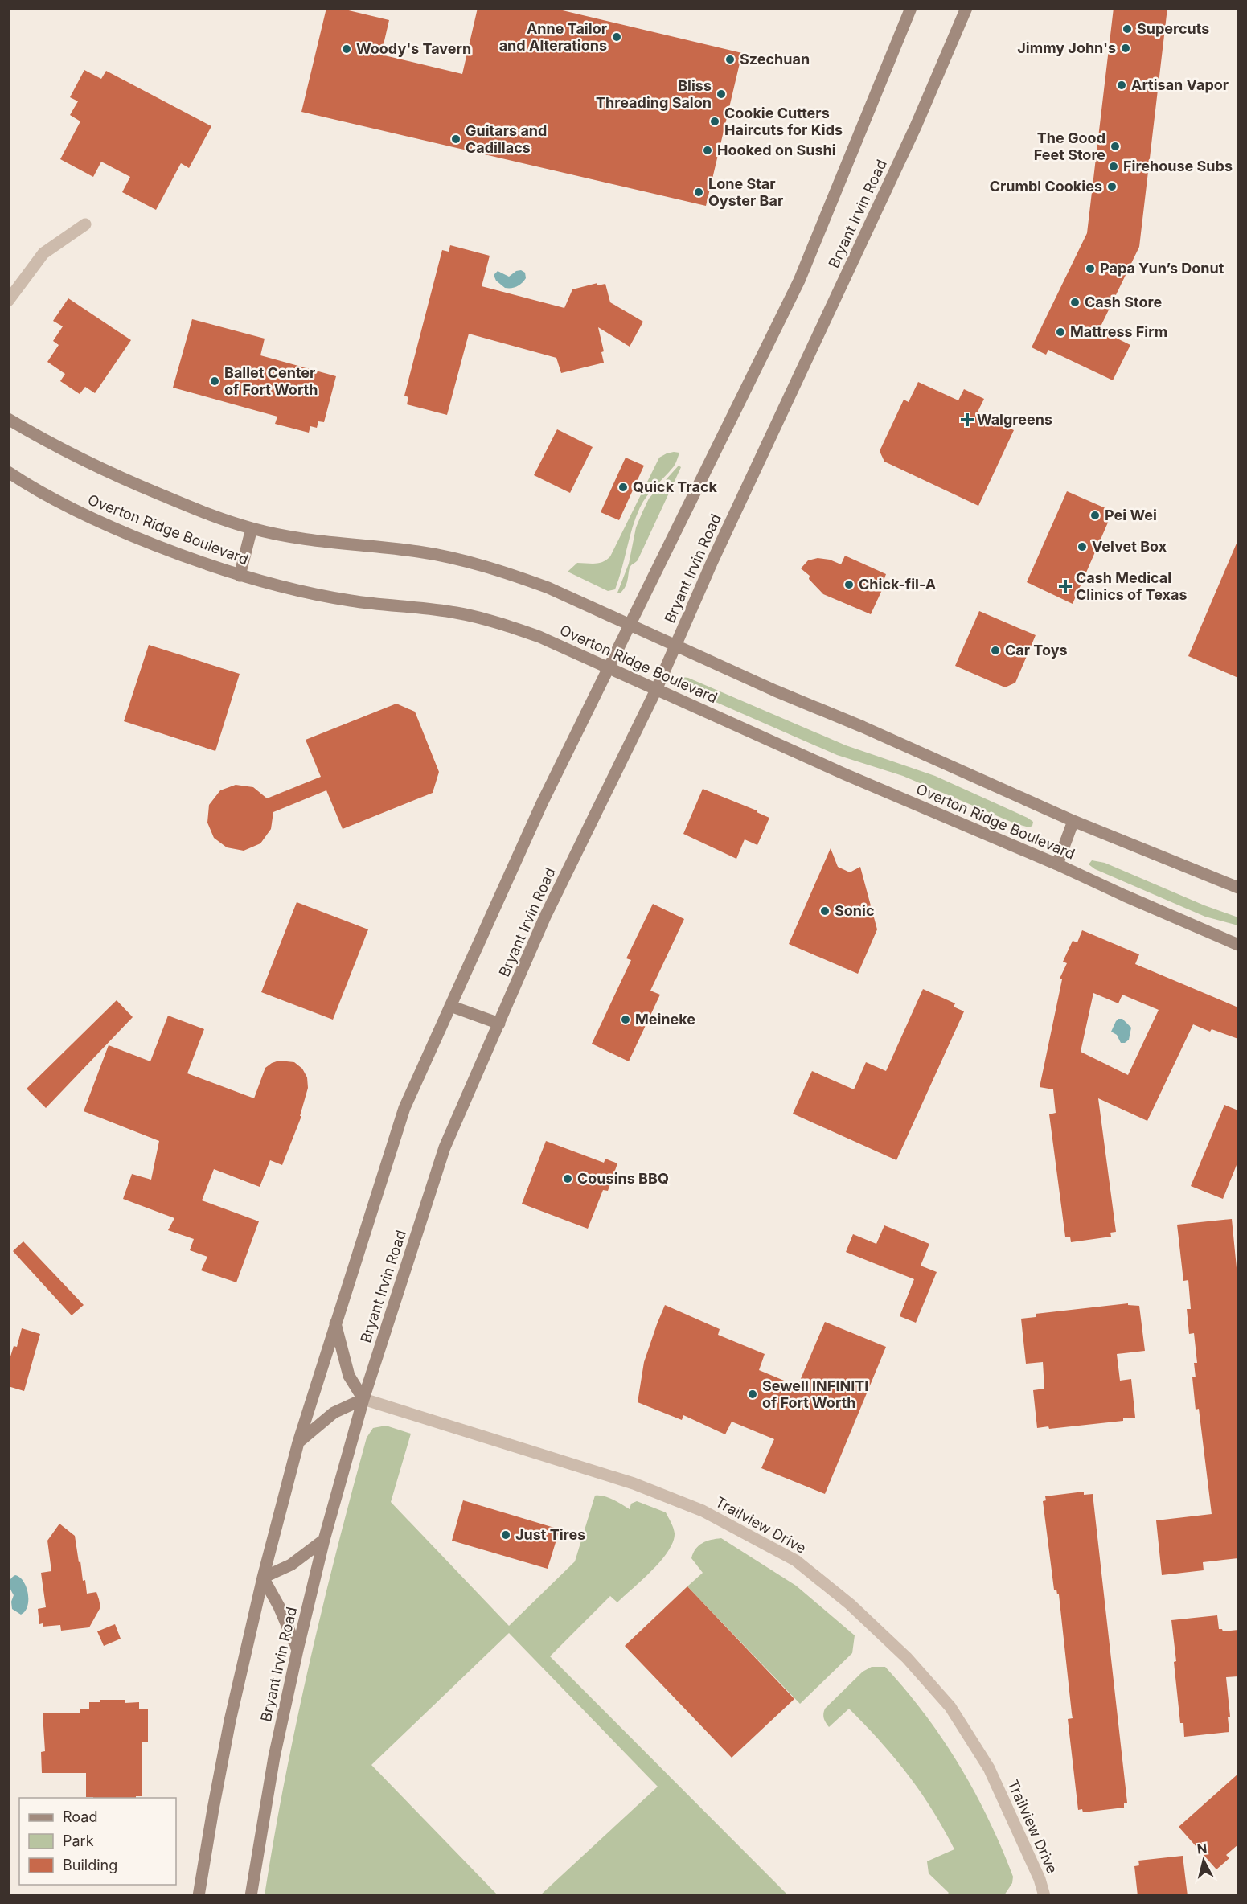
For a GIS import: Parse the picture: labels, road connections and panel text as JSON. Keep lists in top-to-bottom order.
{
  "streets": {
    "main road": ["Bryant Irvin Road", "Overton Ridge Boulevard"],
    "street": ["Trailview Drive"]
  },
  "crossings": [
    ["Bryant Irvin Road", "Overton Ridge Boulevard"],
    ["Bryant Irvin Road", "Trailview Drive"]
  ],
  "places": {
    "other": [
      "Supercuts",
      "Anne Tailor and Alterations",
      "Jimmy John's",
      "Woody's Tavern",
      "Szechuan",
      "Artisan Vapor",
      "Bliss Threading Salon",
      "Cookie Cutters Haircuts for Kids",
      "Guitars and Cadillacs",
      "The Good Feet Store",
      "Hooked on Sushi",
      "Firehouse Subs",
      "Crumbl Cookies",
      "Lone Star Oyster Bar",
      "Papa Yun’s Donut",
      "Cash Store",
      "Mattress Firm",
      "Ballet Center of Fort Worth",
      "Quick Track",
      "Pei Wei",
      "Velvet Box",
      "Chick-fil-A",
      "Car Toys",
      "Sonic",
      "Meineke",
      "Cousins BBQ",
      "Sewell INFINITI of Fort Worth",
      "Just Tires"
    ],
    "health": ["Walgreens", "Cash Medical Clinics of Texas"]
  },
  "legend": ["Road", "Park", "Building"],
  "north": "top"
}
